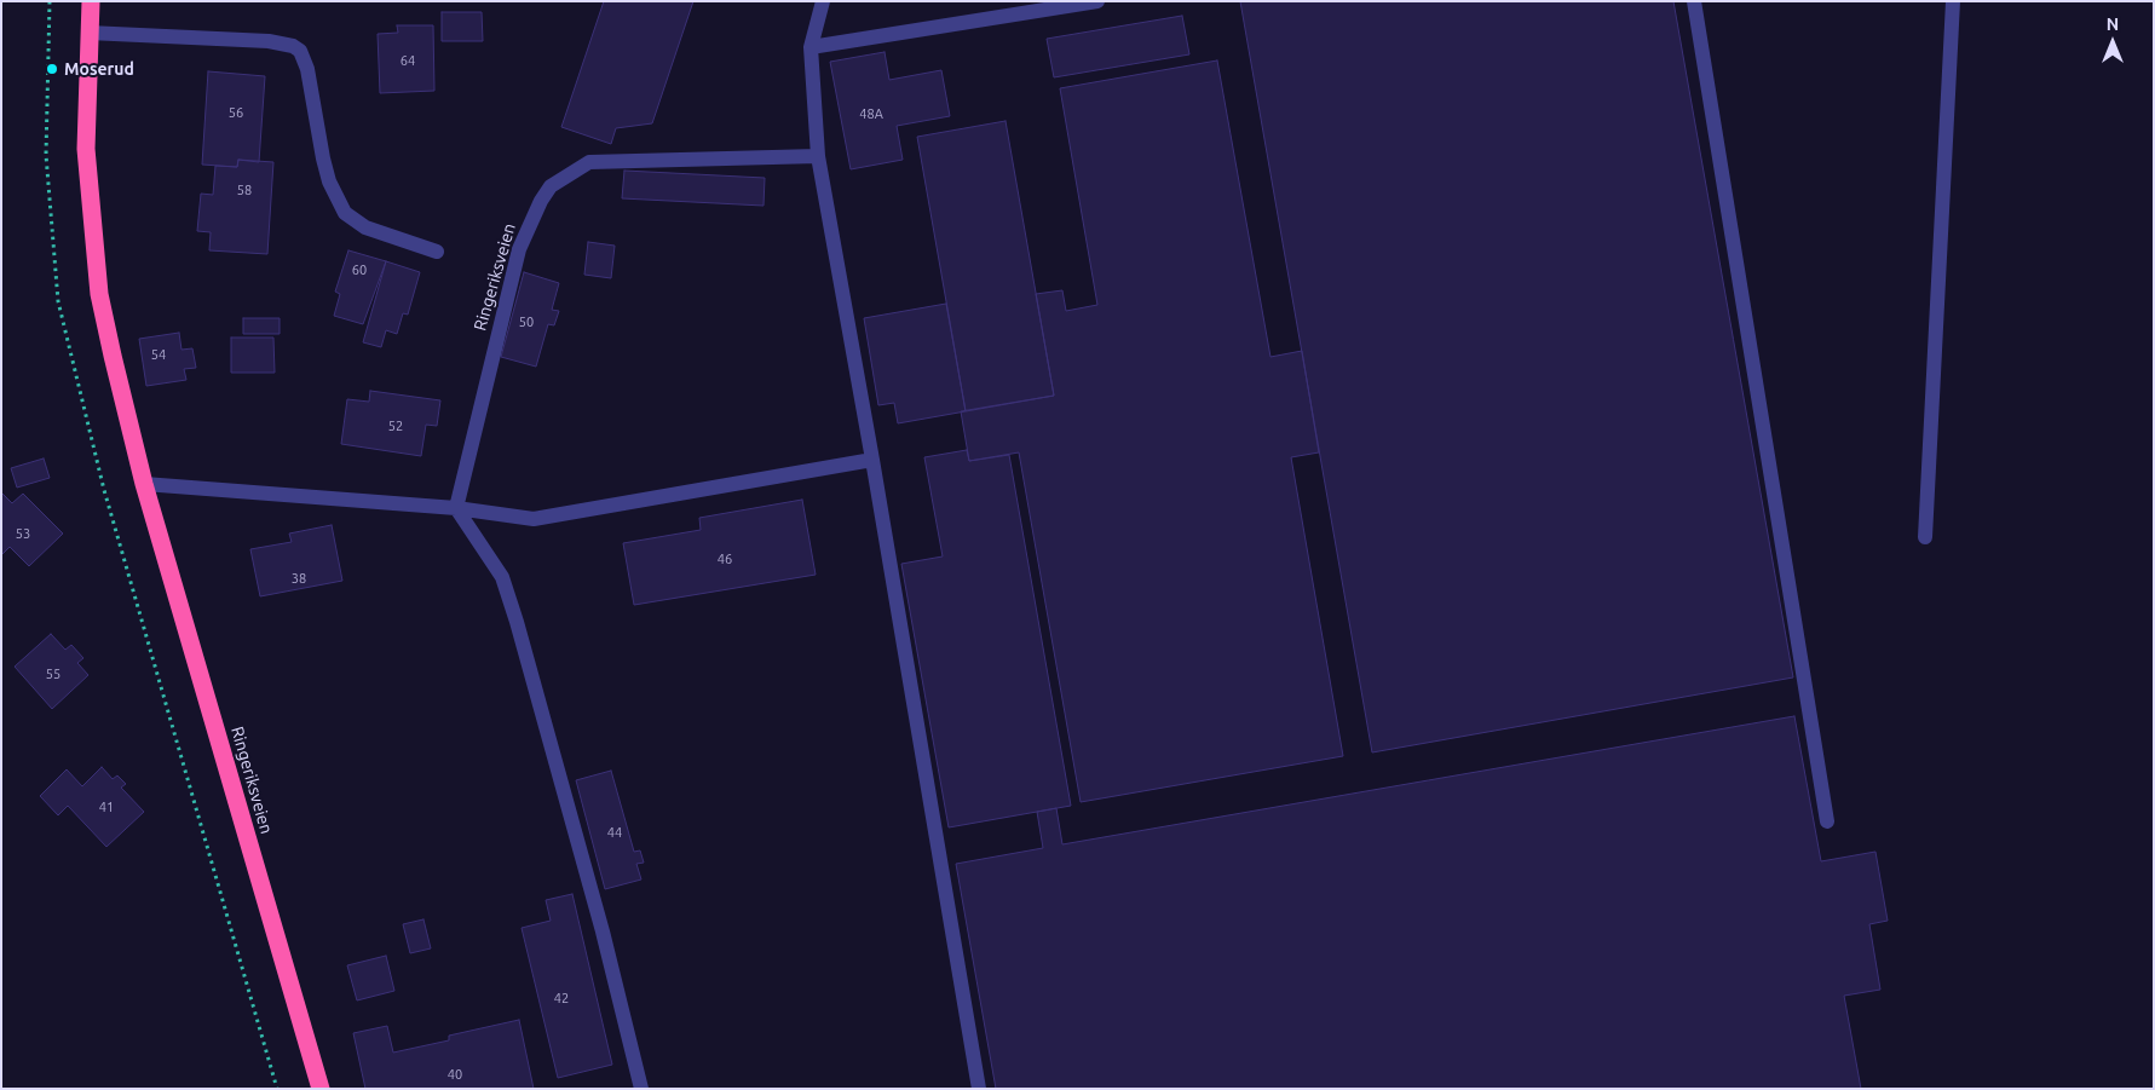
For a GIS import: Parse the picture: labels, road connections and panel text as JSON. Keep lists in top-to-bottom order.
{
  "streets": {
    "highway": ["Ringeriksveien"]
  },
  "places": ["Moserud"],
  "house_numbers": [
    "64",
    "56",
    "48A",
    "58",
    "60",
    "50",
    "54",
    "52",
    "53",
    "46",
    "38",
    "55",
    "41",
    "44",
    "42",
    "40"
  ],
  "north": "top"
}
